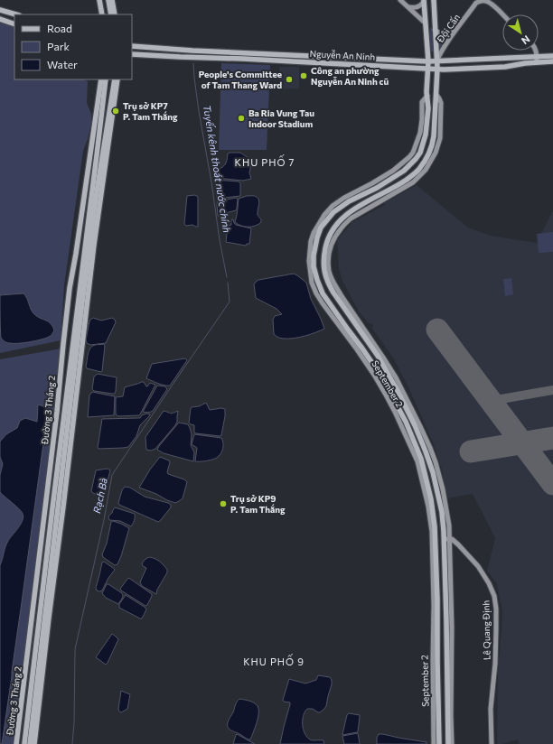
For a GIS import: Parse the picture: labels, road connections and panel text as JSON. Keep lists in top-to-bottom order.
{
  "streets": {
    "main road": [
      "Đội Cấn",
      "Nguyễn An Ninh",
      "September 2",
      "Đường 3 Tháng 2",
      "Lê Quang Định"
    ]
  },
  "crossings": [
    ["Đội Cấn", "Nguyễn An Ninh"],
    ["Đội Cấn", "September 2"],
    ["Nguyễn An Ninh", "September 2"],
    ["September 2", "Lê Quang Định"]
  ],
  "districts": ["KHU PHỐ 7", "KHU PHỐ 9"],
  "water": ["Tuyến kênh thoát nước chính", "Rạch Bà"],
  "places": [
    "Công an phường Nguyễn An Ninh cũ",
    "People's Committee of Tam Thang Ward",
    "Trụ sở KP7 P. Tam Thắng",
    "Ba Ria Vung Tau Indoor Stadium",
    "Trụ sở KP9 P. Tam Thắng"
  ],
  "legend": ["Road", "Park", "Water"],
  "north": "bottom right"
}
